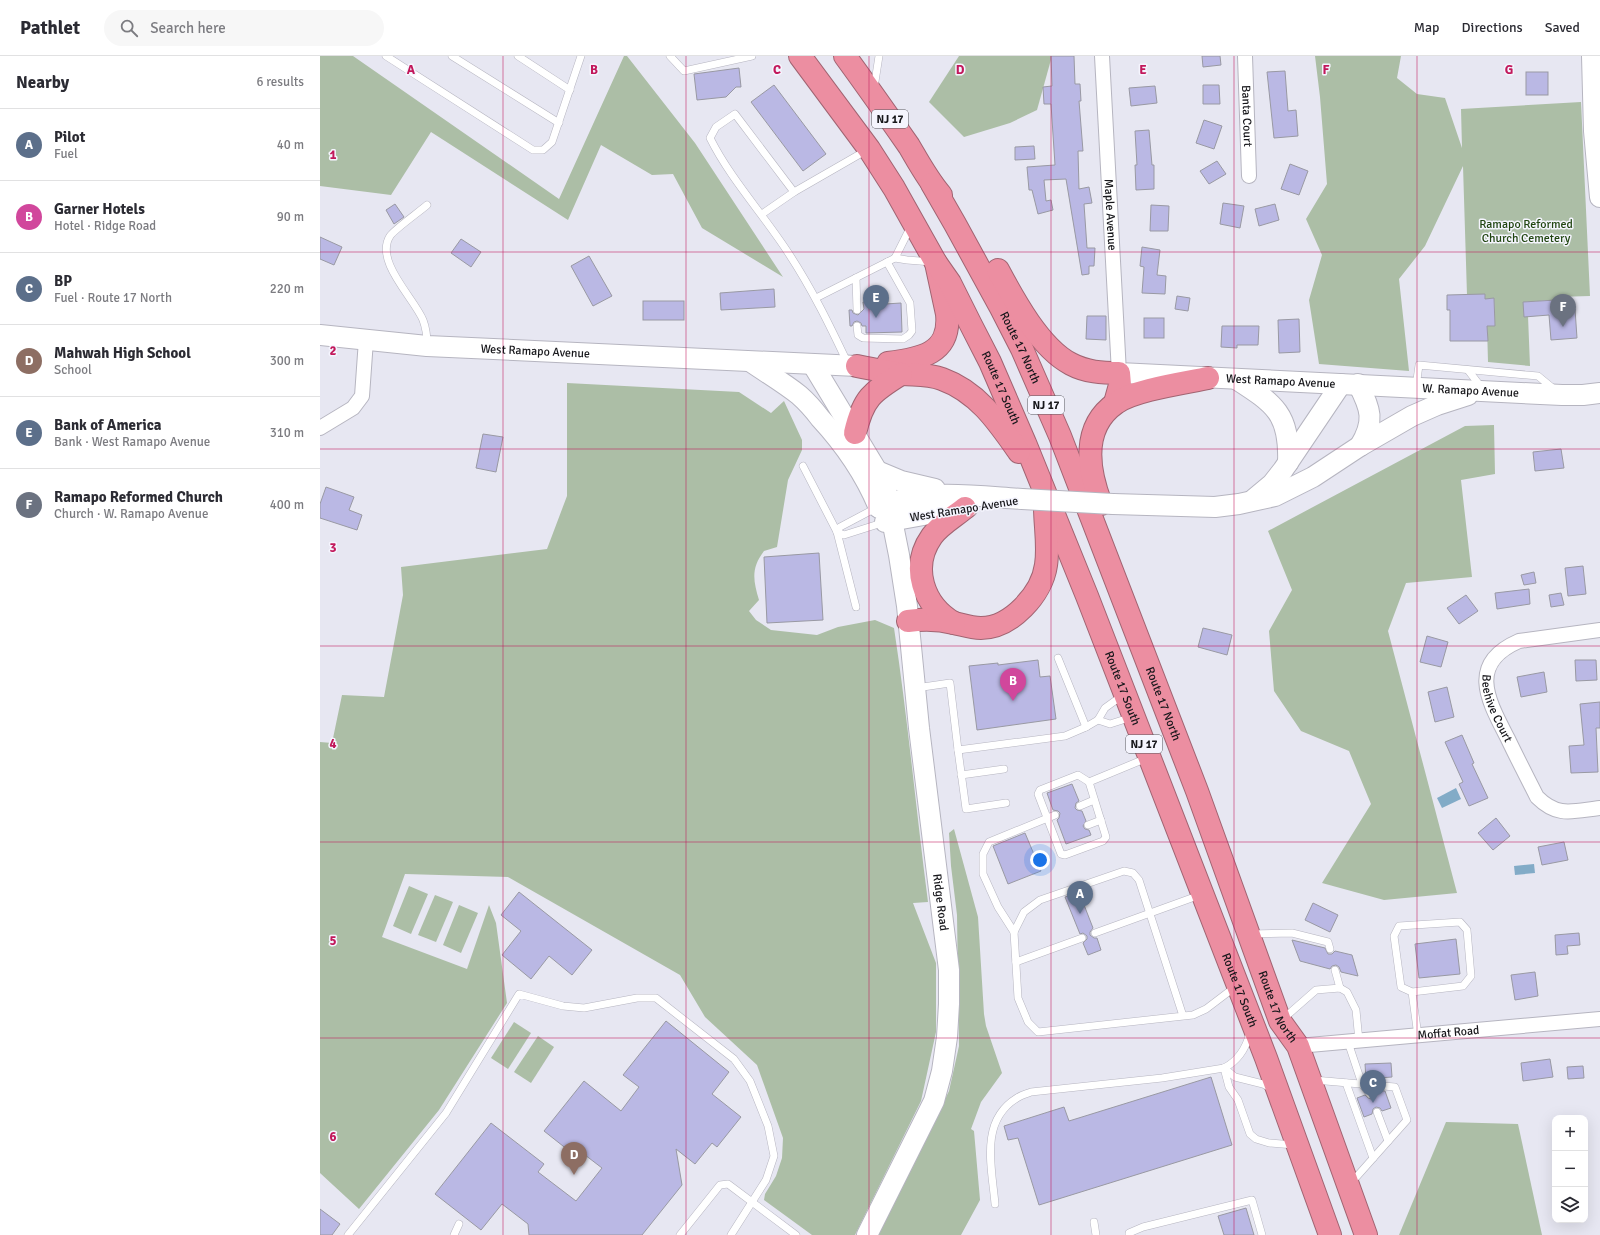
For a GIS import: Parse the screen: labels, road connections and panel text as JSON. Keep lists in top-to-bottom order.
{
  "streets": {
    "highway": ["NJ 17", "Route 17 North", "Route 17 South"],
    "street": [
      "Banta Court",
      "Maple Avenue",
      "West Ramapo Avenue",
      "W. Ramapo Avenue",
      "Beehive Court",
      "Ridge Road",
      "Moffat Road"
    ]
  },
  "crossings": [
    ["NJ 17", "Route 17 North"],
    ["NJ 17", "West Ramapo Avenue"],
    ["NJ 17", "Route 17 South"],
    ["Maple Avenue", "West Ramapo Avenue"],
    ["Route 17 North", "Moffat Road"],
    ["West Ramapo Avenue", "Route 17 South"],
    ["West Ramapo Avenue", "W. Ramapo Avenue"],
    ["West Ramapo Avenue", "Ridge Road"]
  ],
  "parks": ["Ramapo Reformed Church Cemetery"],
  "page": {
    "header": "Pathlet",
    "search": "Search here",
    "nav": ["Map", "Directions", "Saved"],
    "heading": ["Nearby", "6 results"],
    "list": [
      {
        "mark": "A",
        "name": "Pilot",
        "note": "Fuel",
        "value": "40 m"
      },
      {
        "mark": "B",
        "name": "Garner Hotels",
        "note": "Hotel · Ridge Road",
        "value": "90 m"
      },
      {
        "mark": "C",
        "name": "BP",
        "note": "Fuel · Route 17 North",
        "value": "220 m"
      },
      {
        "mark": "D",
        "name": "Mahwah High School",
        "note": "School",
        "value": "300 m"
      },
      {
        "mark": "E",
        "name": "Bank of America",
        "note": "Bank · West Ramapo Avenue",
        "value": "310 m"
      },
      {
        "mark": "F",
        "name": "Ramapo Reformed Church",
        "note": "Church · W. Ramapo Avenue",
        "value": "400 m"
      }
    ],
    "pins": [
      "E",
      "F",
      "B",
      "A",
      "C",
      "D"
    ],
    "map_buttons": ["+", "−"]
  },
  "grid": {
    "columns": [
      "A",
      "B",
      "C",
      "D",
      "E",
      "F",
      "G"
    ],
    "rows": [
      "1",
      "2",
      "3",
      "4",
      "5",
      "6"
    ]
  }
}
